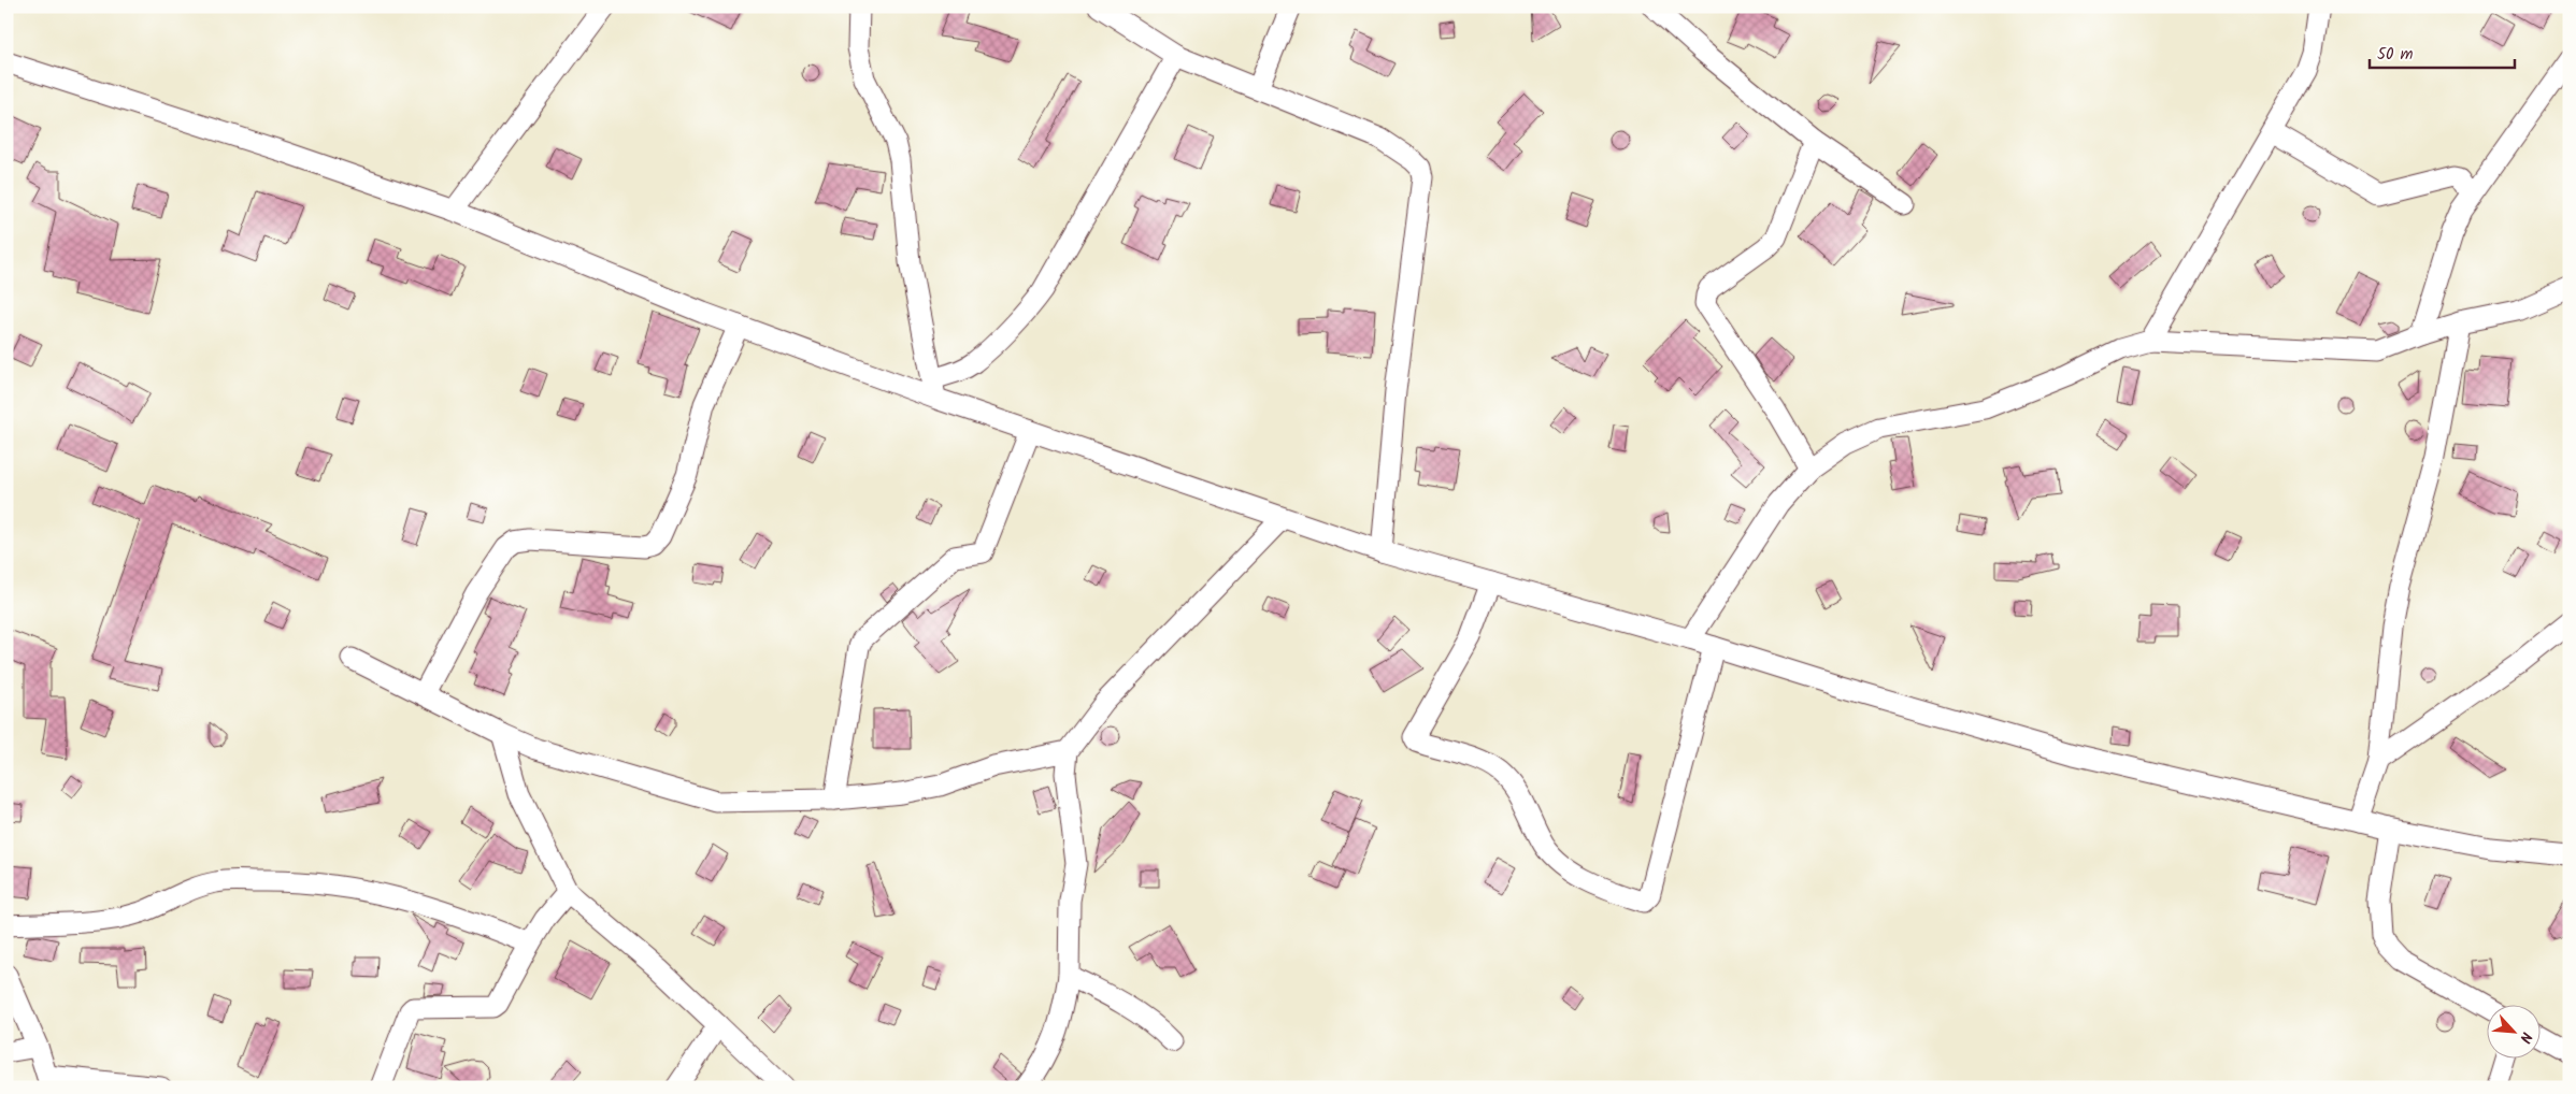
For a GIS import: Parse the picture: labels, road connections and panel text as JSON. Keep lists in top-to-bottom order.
{
  "scale_bar": "50 m",
  "north": "bottom right"
}
